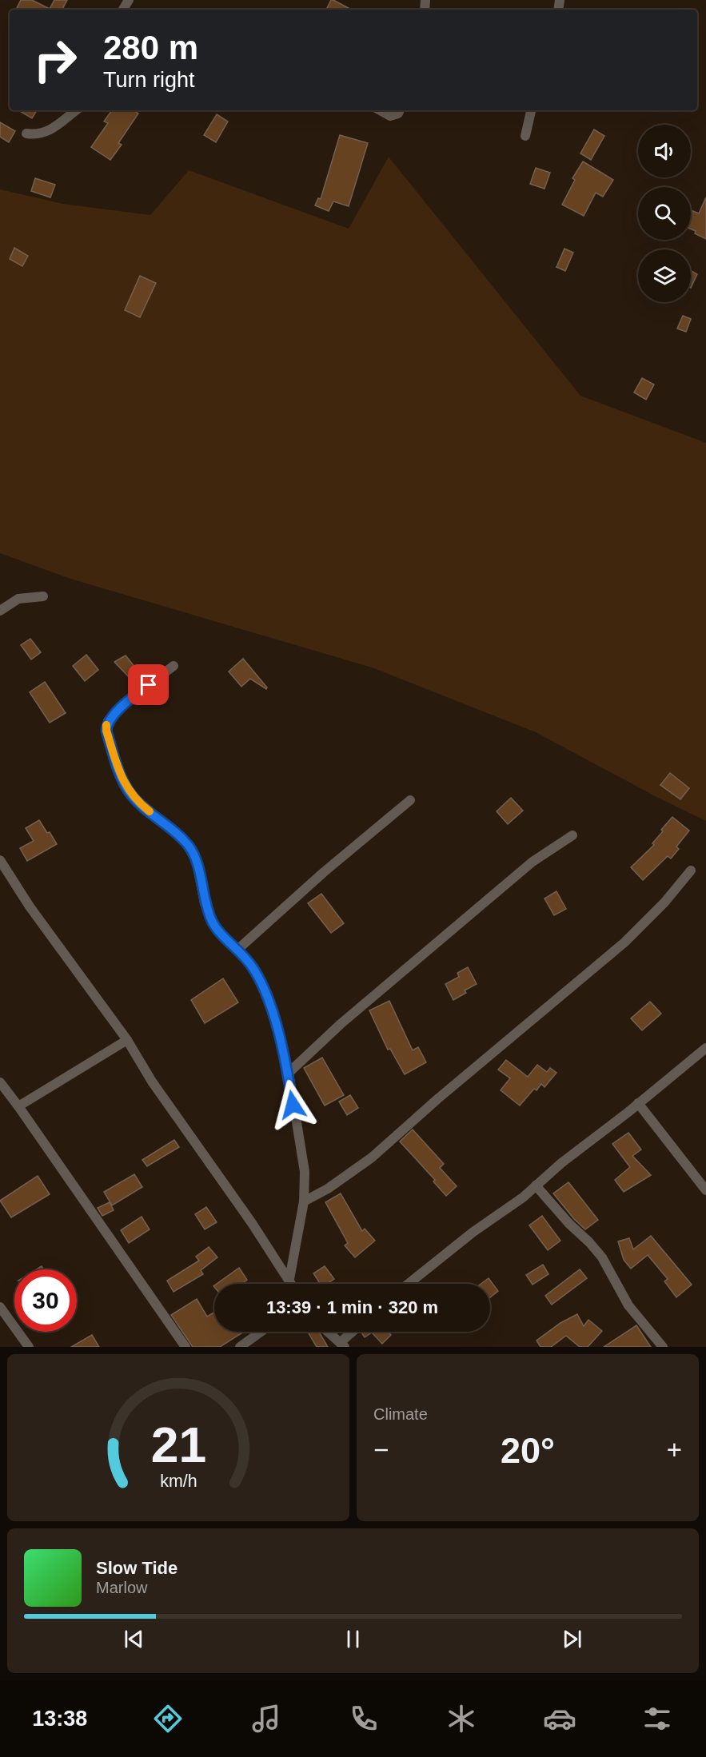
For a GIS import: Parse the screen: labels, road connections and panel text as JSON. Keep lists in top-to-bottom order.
{
  "page": {
    "turn": ["280 m", "Turn right"],
    "limit": "30",
    "trip": "13:39 · 1 min · 320 m",
    "tile": "Climate",
    "heat": ["−", "20°", "+"],
    "song": ["Slow Tide", "Marlow"],
    "tabs": "13:38",
    "gauge": ["21", "km/h"]
  }
}
